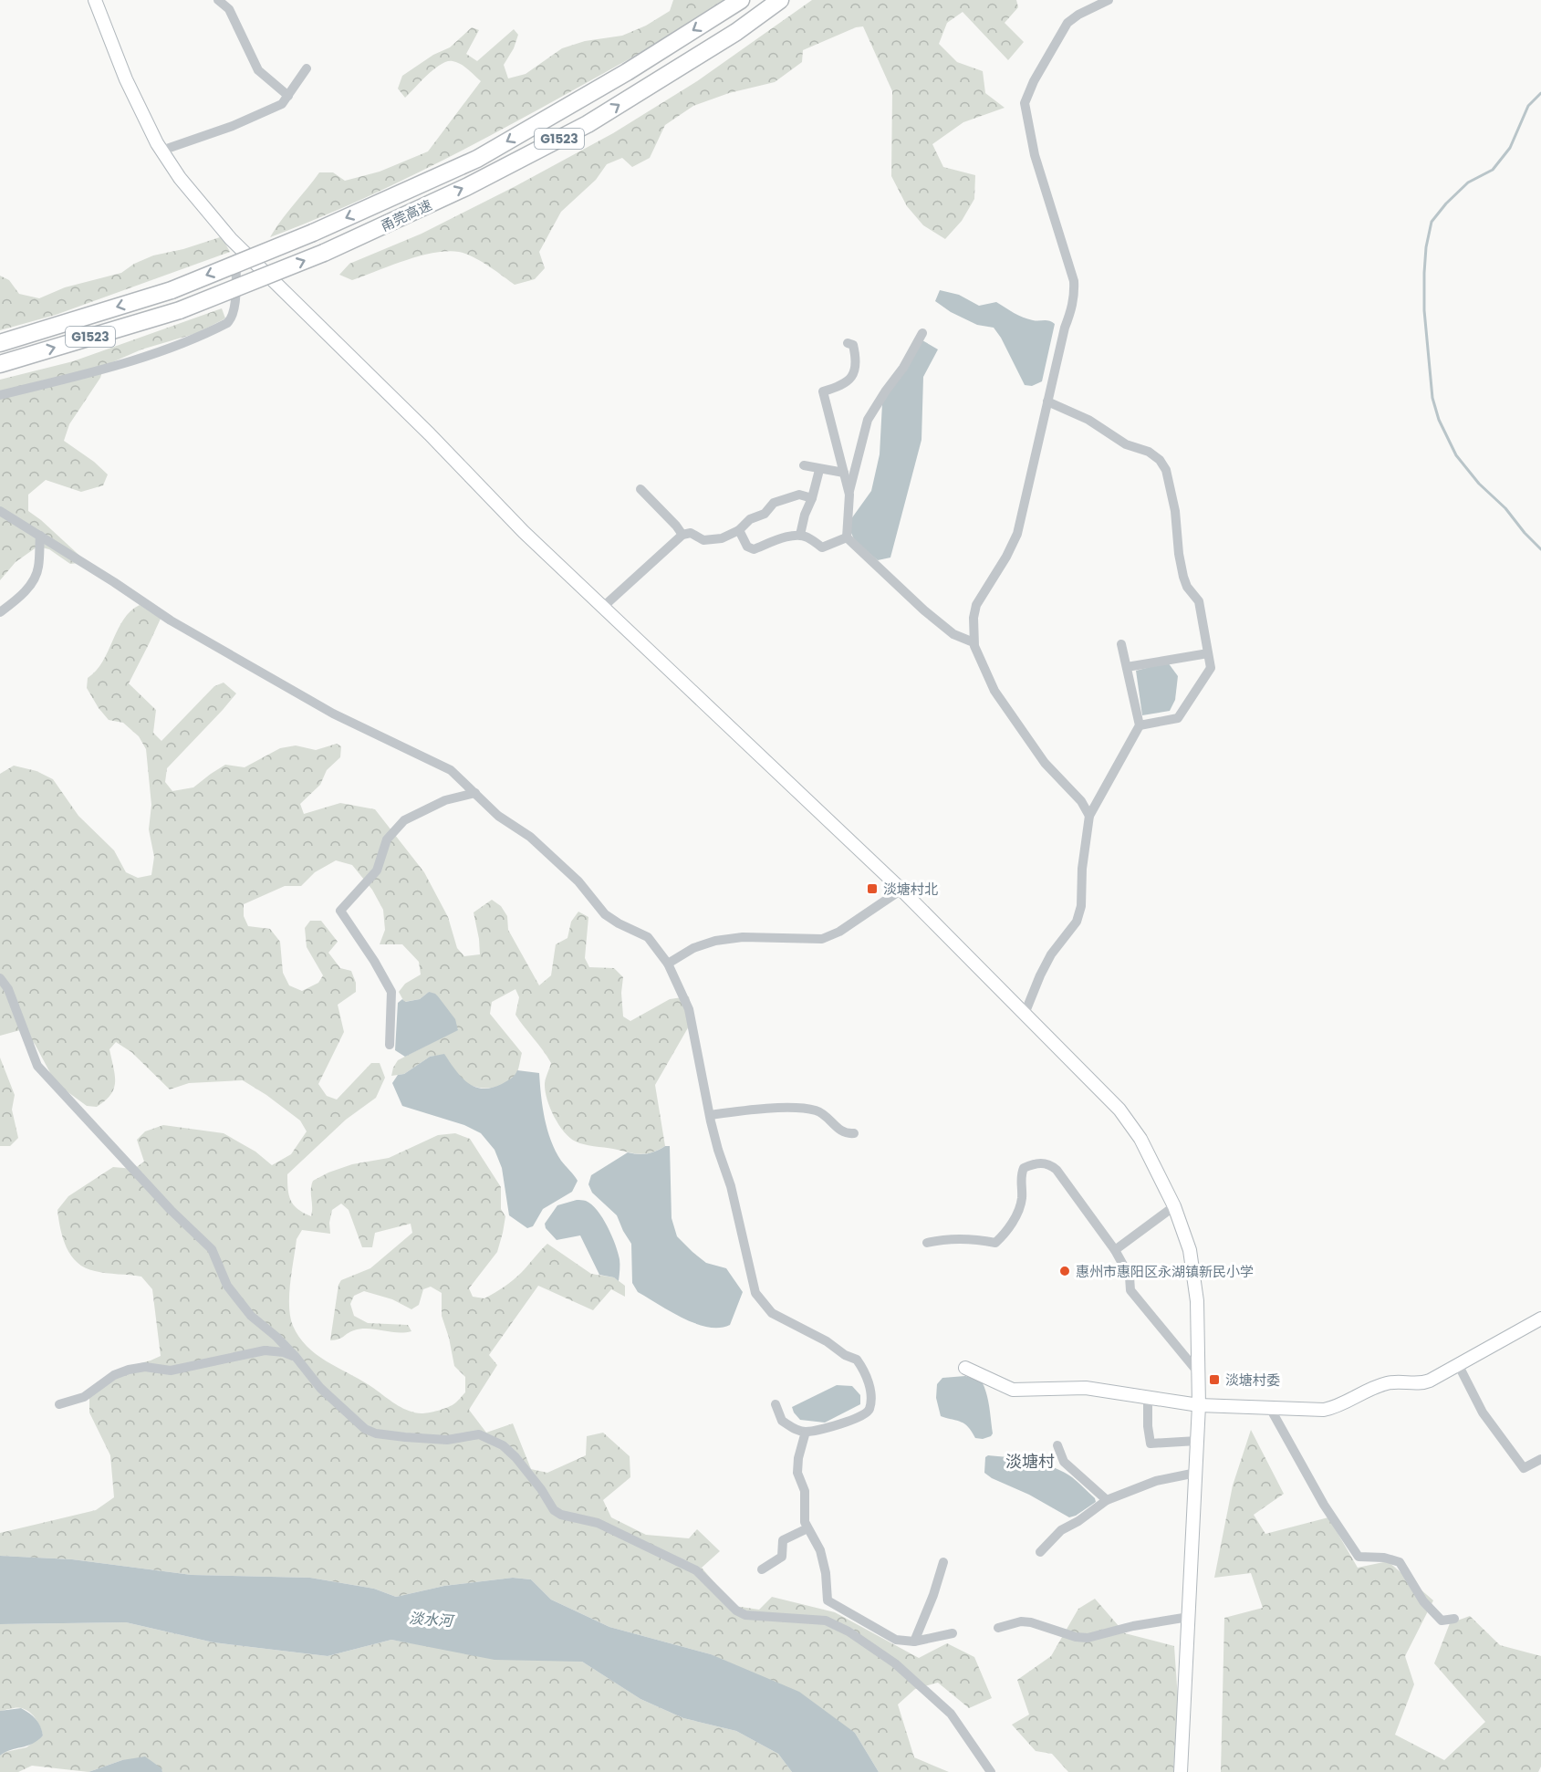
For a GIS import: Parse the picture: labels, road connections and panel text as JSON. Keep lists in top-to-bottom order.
{
  "streets": {
    "highway": ["G1523", "甬莞高速"]
  },
  "districts": ["淡塘村"],
  "water": ["淡水河"],
  "places": {
    "transit": ["淡塘村北", "淡塘村委"],
    "other": ["惠州市惠阳区永湖镇新民小学"]
  }
}
